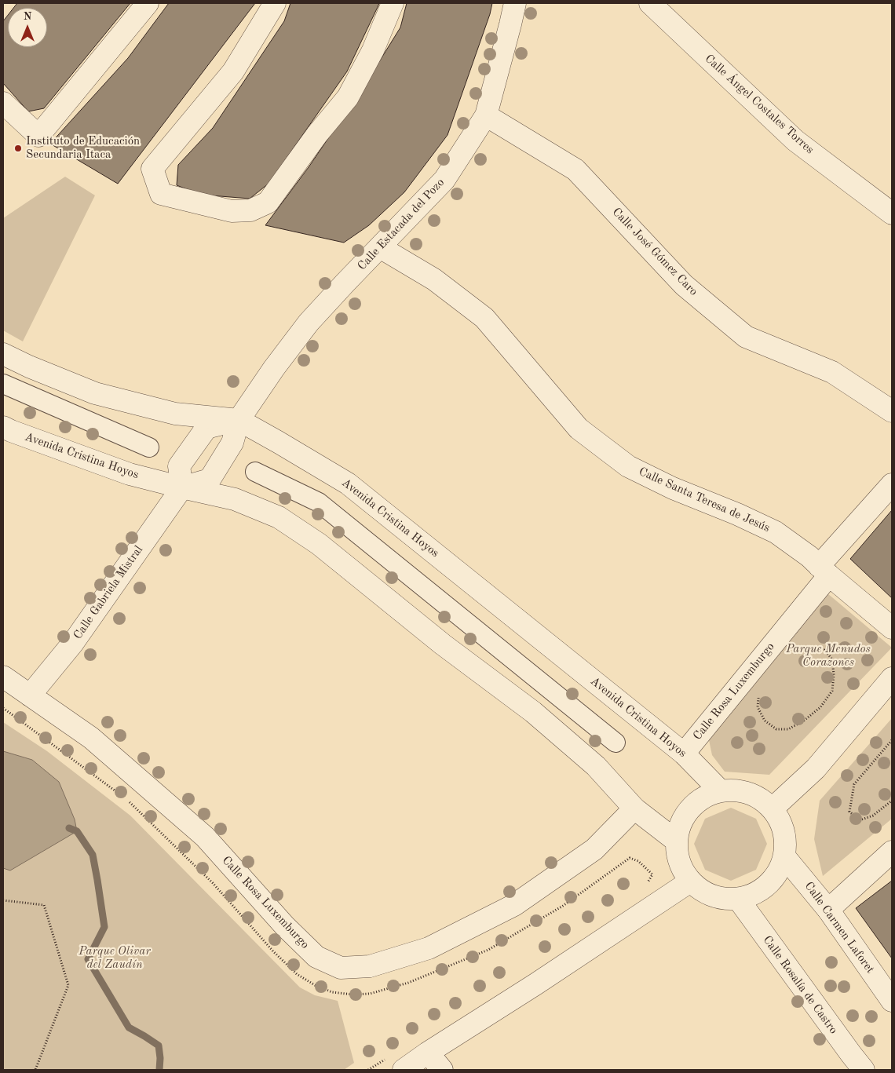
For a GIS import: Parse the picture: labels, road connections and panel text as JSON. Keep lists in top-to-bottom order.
{
  "streets": {
    "street": [
      "Calle Ángel Costales Torres",
      "Calle Estacada del Pozo",
      "Calle José Gómez Caro",
      "Avenida Cristina Hoyos",
      "Calle Santa Teresa de Jesús",
      "Calle Gabriela Mistral",
      "Calle Rosa Luxemburgo",
      "Calle Carmen Laforet",
      "Calle Rosalía de Castro"
    ]
  },
  "crossings": [
    ["Calle Estacada del Pozo", "Calle José Gómez Caro"],
    ["Calle Estacada del Pozo", "Avenida Cristina Hoyos"],
    ["Calle Estacada del Pozo", "Calle Santa Teresa de Jesús"],
    ["Calle Estacada del Pozo", "Calle Gabriela Mistral"],
    ["Avenida Cristina Hoyos", "Calle Gabriela Mistral"],
    ["Avenida Cristina Hoyos", "Calle Rosa Luxemburgo"],
    ["Avenida Cristina Hoyos", "Calle Carmen Laforet"],
    ["Avenida Cristina Hoyos", "Calle Rosalía de Castro"],
    ["Calle Santa Teresa de Jesús", "Calle Rosa Luxemburgo"],
    ["Calle Gabriela Mistral", "Calle Rosa Luxemburgo"],
    ["Calle Carmen Laforet", "Calle Rosalía de Castro"]
  ],
  "parks": ["Parque Menudos Corazones", "Parque Olivar del Zaudín"],
  "places": ["Instituto de Educación Secundaria Itaca"],
  "north": "top"
}
